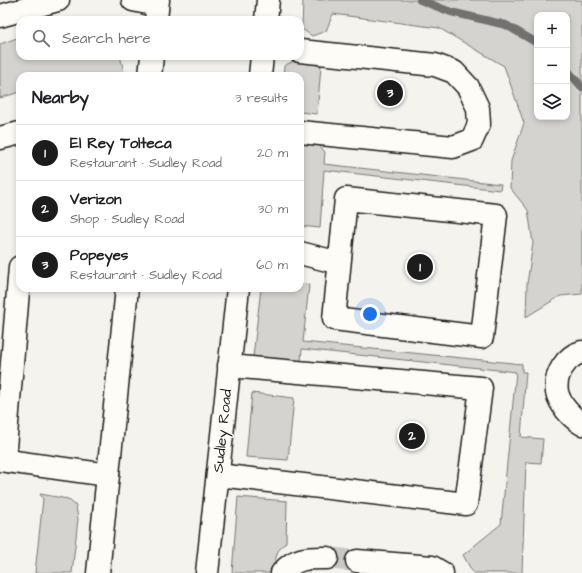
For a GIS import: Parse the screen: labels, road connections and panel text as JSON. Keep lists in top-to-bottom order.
{
  "streets": {
    "main road": ["Sudley Road"]
  },
  "page": {
    "map_buttons": ["+", "−"],
    "search": "Search here",
    "heading": ["Nearby", "3 results"],
    "pins": ["3", "1", "2"],
    "list": [
      {
        "mark": "1",
        "name": "El Rey Tolteca",
        "note": "Restaurant · Sudley Road",
        "value": "20 m"
      },
      {
        "mark": "2",
        "name": "Verizon",
        "note": "Shop · Sudley Road",
        "value": "30 m"
      },
      {
        "mark": "3",
        "name": "Popeyes",
        "note": "Restaurant · Sudley Road",
        "value": "60 m"
      }
    ]
  }
}
